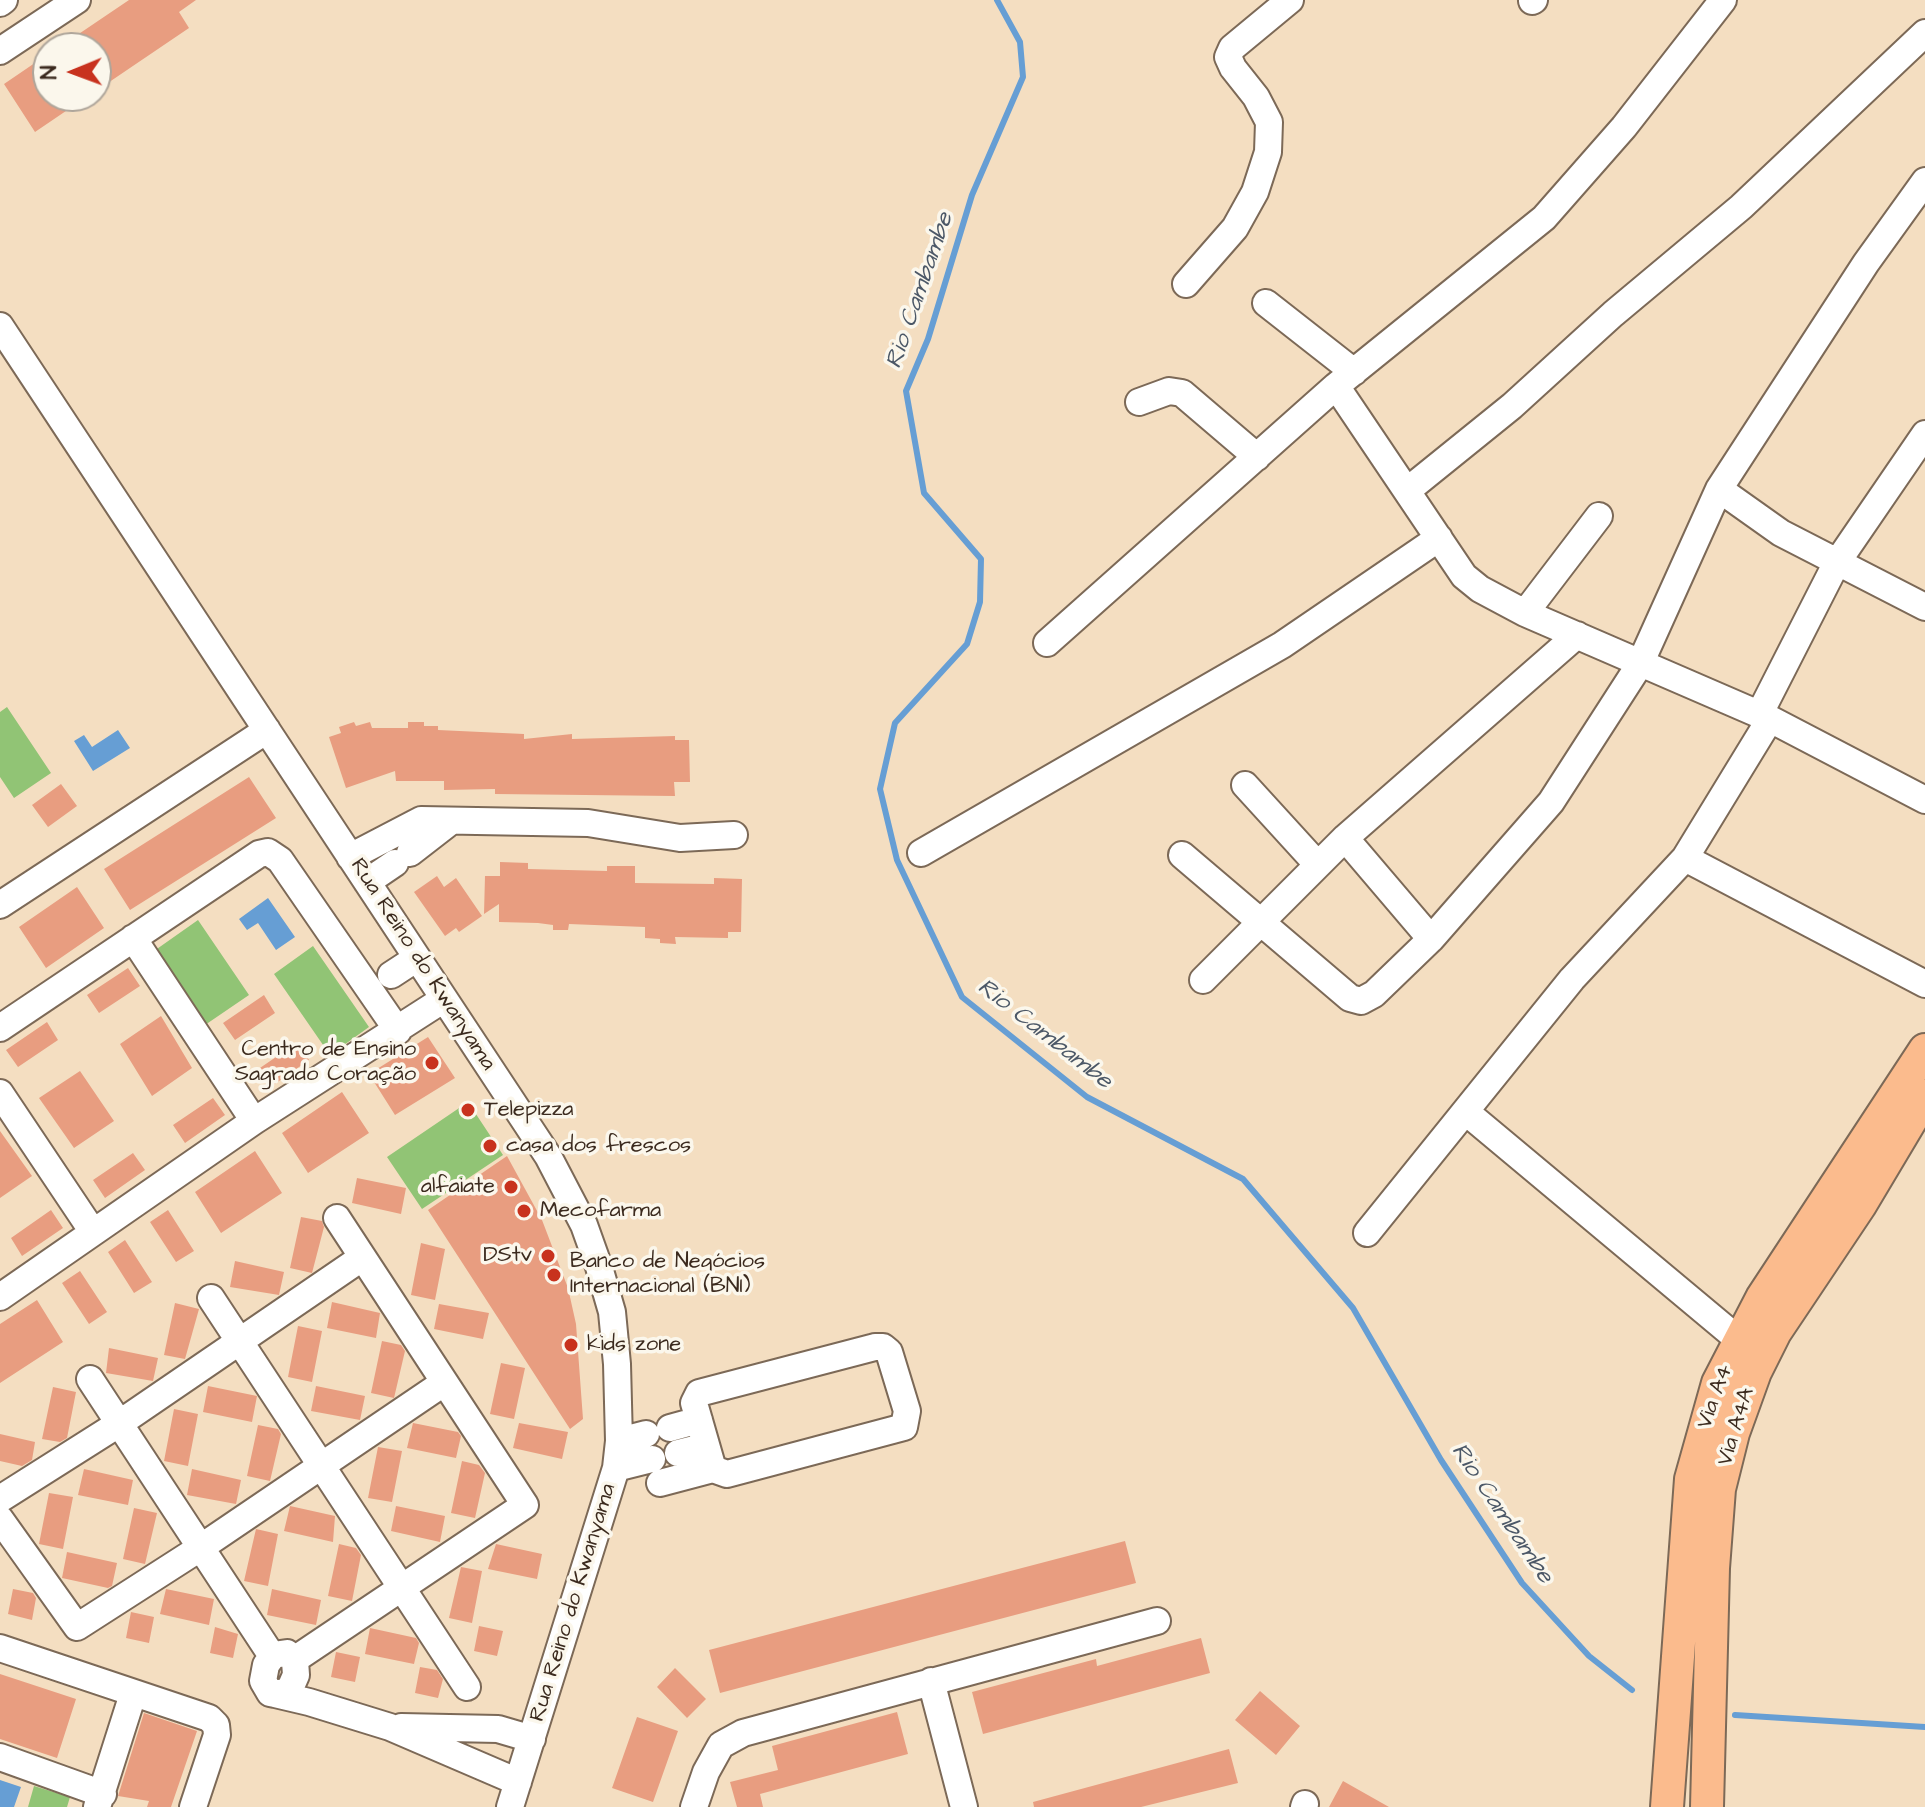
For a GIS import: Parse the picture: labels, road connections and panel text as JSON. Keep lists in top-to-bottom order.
{
  "streets": {
    "main road": ["Via A4", "Via A4A"],
    "street": ["Rua Reino do Kwanyama"]
  },
  "crossings": [
    ["Via A4", "Via A4A"]
  ],
  "water": ["Rio Cambambe"],
  "places": [
    "Centro de Ensino Sagrado Coração",
    "Telepizza",
    "casa dos frescos",
    "alfaiate",
    "Mecofarma",
    "DStv",
    "Banco de Negócios Internacional (BNI)",
    "kids zone"
  ],
  "north": "left"
}
